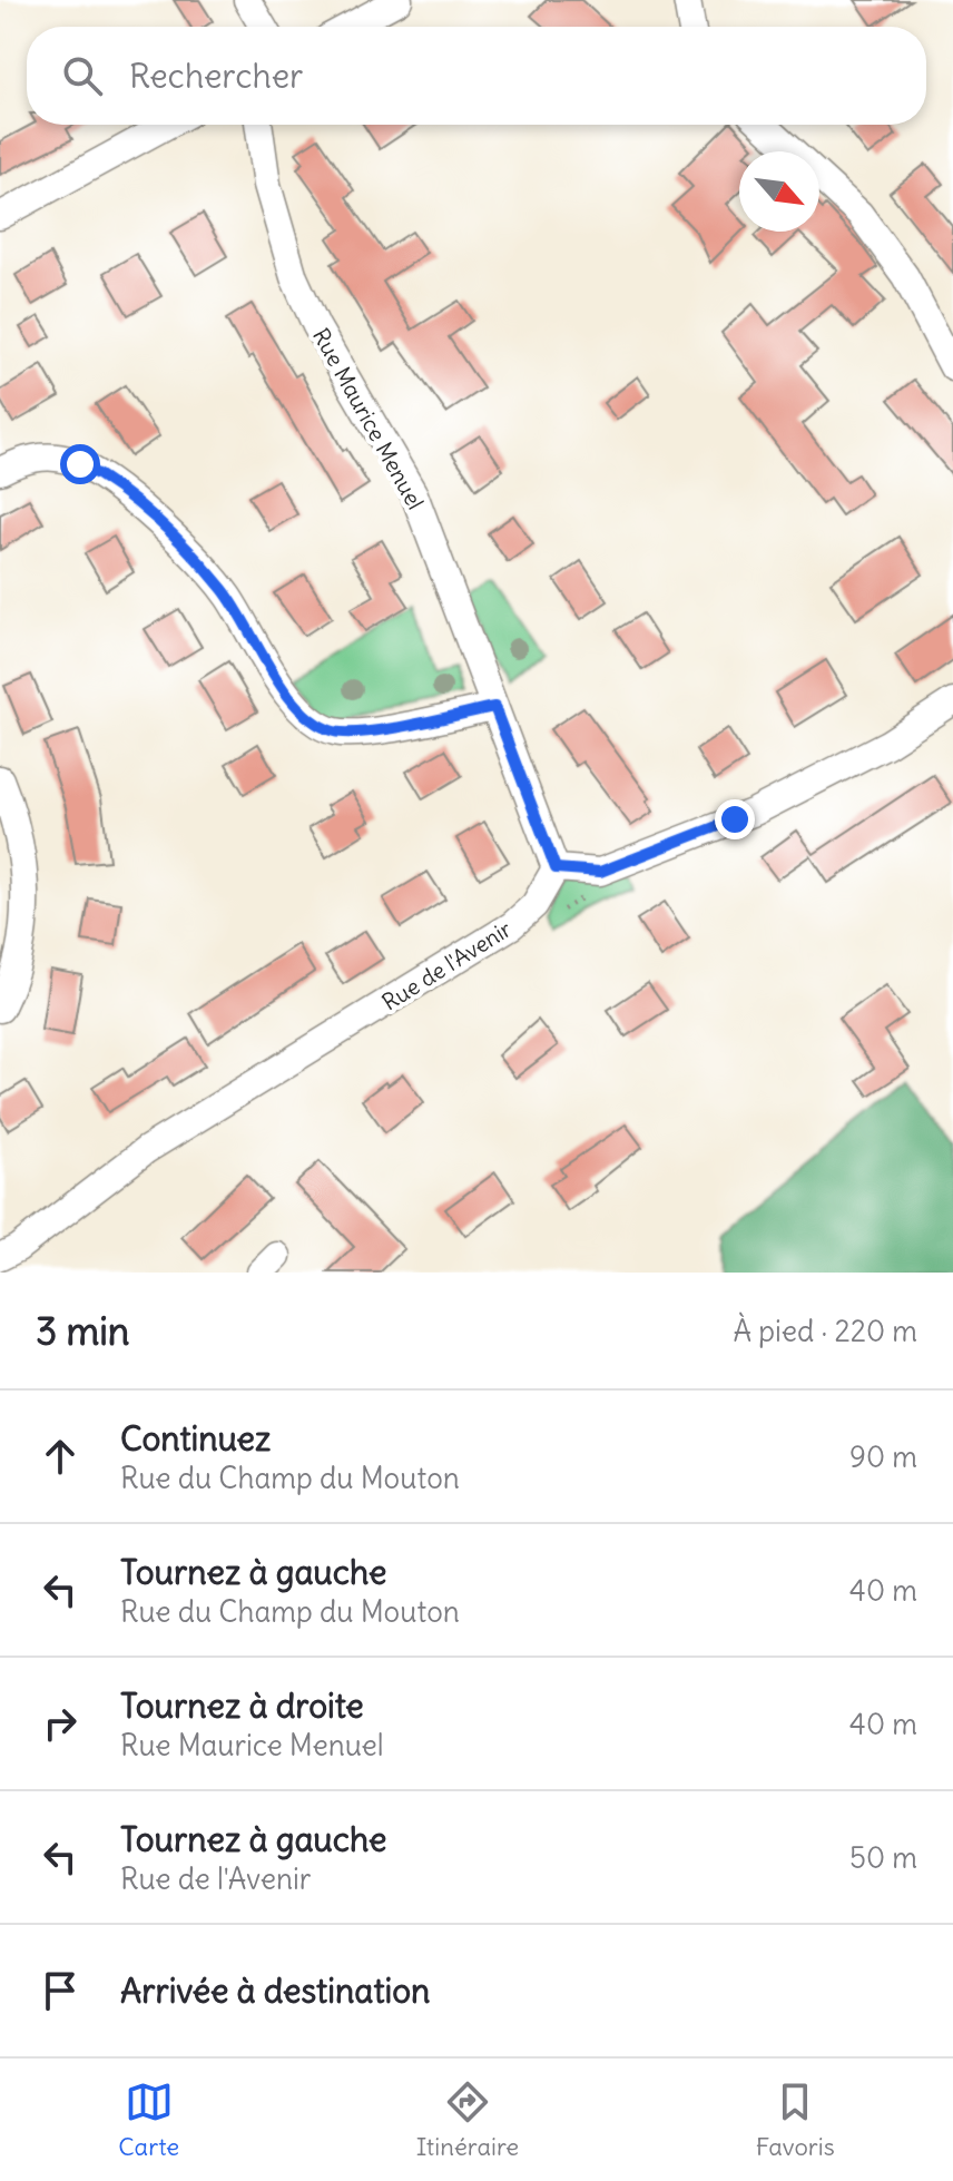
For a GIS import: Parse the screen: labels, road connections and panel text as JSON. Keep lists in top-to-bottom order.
{
  "streets": {
    "street": ["Rue Maurice Menuel", "Rue de l'Avenir"]
  },
  "crossings": [
    ["Rue Maurice Menuel", "Rue de l'Avenir"]
  ],
  "north": "bottom right",
  "page": {
    "search": "Rechercher",
    "heading": ["3 min", "À pied · 220 m"],
    "list": [
      ["Continuez", "Rue du Champ du Mouton", "90 m"],
      ["Tournez à gauche", "Rue du Champ du Mouton", "40 m"],
      ["Tournez à droite", "Rue Maurice Menuel", "40 m"],
      ["Tournez à gauche", "Rue de l'Avenir", "50 m"],
      "Arrivée à destination"
    ],
    "nav": ["Carte", "Itinéraire", "Favoris"]
  }
}
